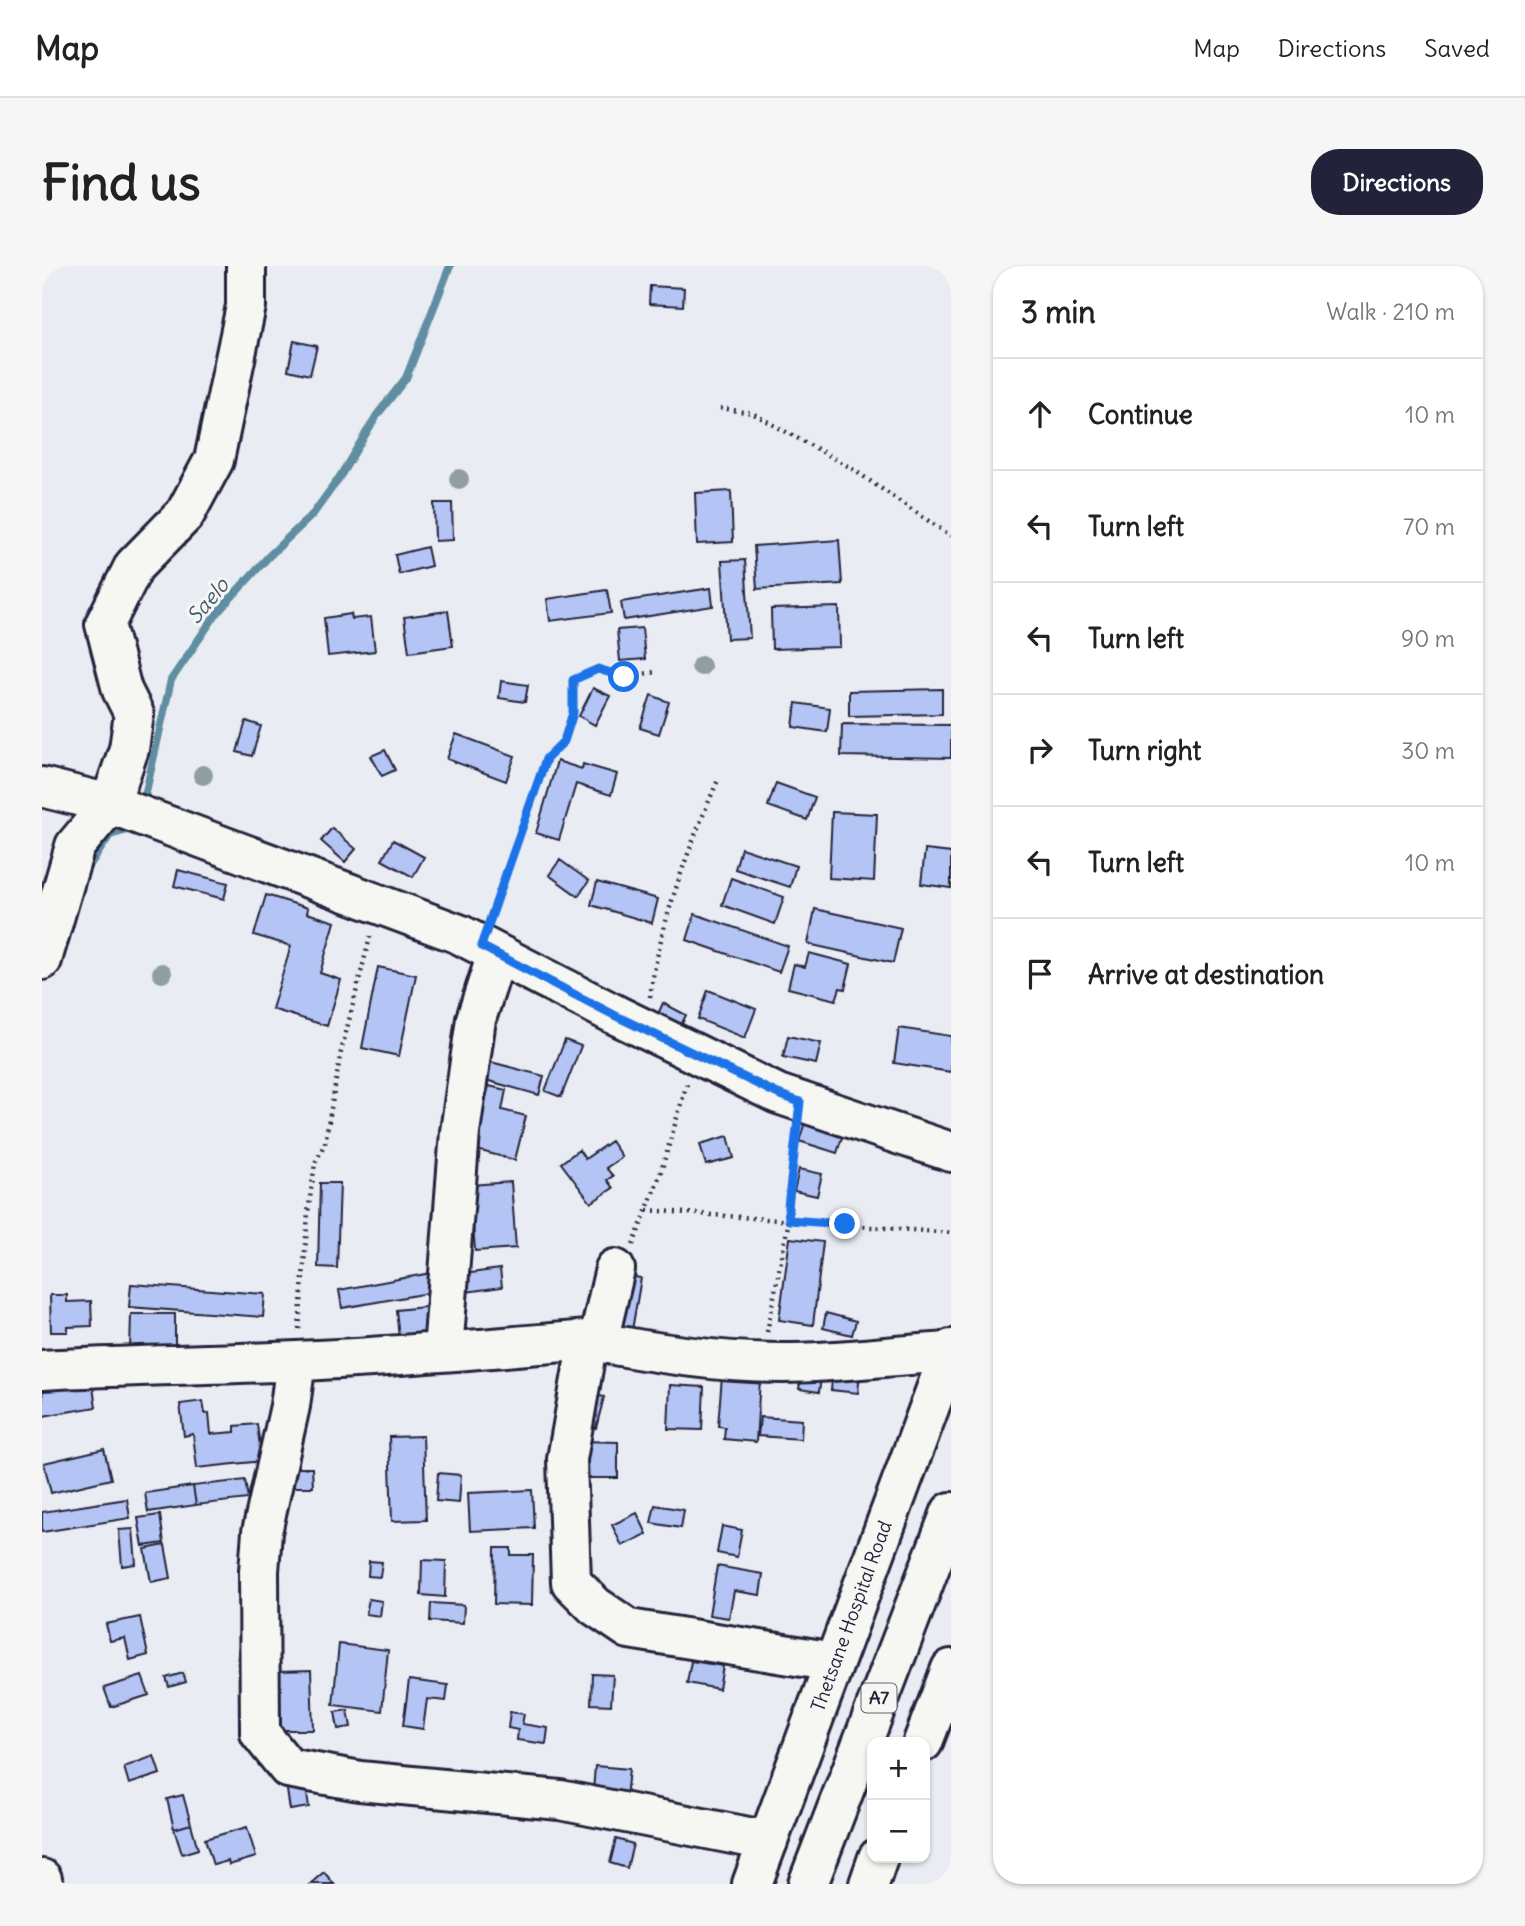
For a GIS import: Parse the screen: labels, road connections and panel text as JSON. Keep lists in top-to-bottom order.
{
  "streets": {
    "street": ["Thetsane Hospital Road", "A7"]
  },
  "water": ["Saelo"],
  "page": {
    "header": "Map",
    "nav": ["Map", "Directions", "Saved"],
    "buttons": "Directions",
    "title": "Find us",
    "heading": ["3 min", "Walk · 210 m"],
    "list": [
      ["Continue", "10 m"],
      ["Turn left", "70 m"],
      ["Turn left", "90 m"],
      ["Turn right", "30 m"],
      ["Turn left", "10 m"],
      "Arrive at destination"
    ],
    "map_buttons": ["+", "−"]
  }
}
